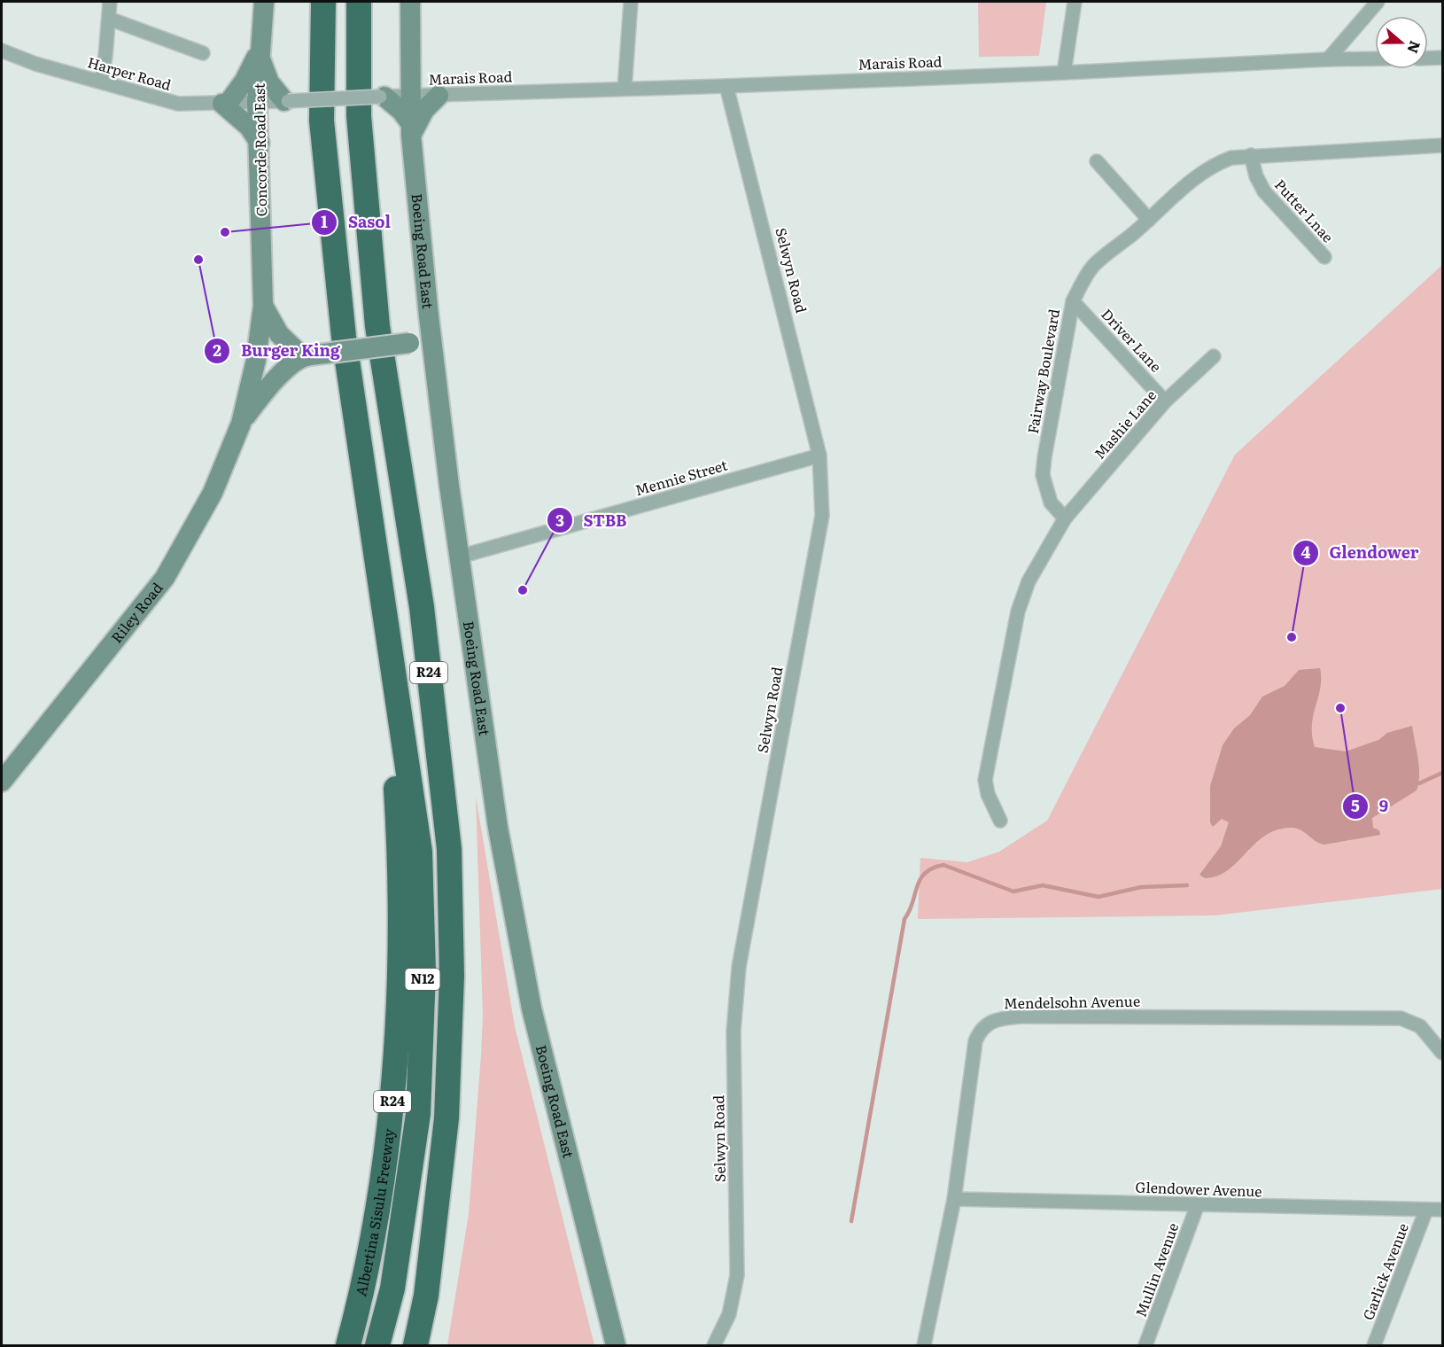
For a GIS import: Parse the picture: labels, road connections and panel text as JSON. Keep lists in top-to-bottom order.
{
  "streets": {
    "highway": ["R24", "N12", "Albertina Sisulu Freeway"],
    "main road": ["Concorde Road East", "Boeing Road East", "Riley Road"],
    "street": [
      "Marais Road",
      "Harper Road",
      "Putter Lnae",
      "Selwyn Road",
      "Driver Lane",
      "Fairway Boulevard",
      "Mashie Lane",
      "Mennie Street",
      "Mendelsohn Avenue",
      "Glendower Avenue",
      "Mullin Avenue",
      "Garlick Avenue"
    ]
  },
  "crossings": [
    ["Marais Road", "Harper Road"],
    ["Marais Road", "Boeing Road East"],
    ["Marais Road", "Selwyn Road"],
    ["Harper Road", "Concorde Road East"],
    ["Harper Road", "Boeing Road East"],
    ["Concorde Road East", "Riley Road"],
    ["Putter Lnae", "Fairway Boulevard"],
    ["Boeing Road East", "Mennie Street"],
    ["Selwyn Road", "Mennie Street"],
    ["Driver Lane", "Fairway Boulevard"],
    ["Driver Lane", "Mashie Lane"],
    ["Fairway Boulevard", "Mashie Lane"],
    ["R24", "N12"],
    ["R24", "Albertina Sisulu Freeway"],
    ["N12", "Albertina Sisulu Freeway"],
    ["Mendelsohn Avenue", "Glendower Avenue"],
    ["Glendower Avenue", "Mullin Avenue"],
    ["Glendower Avenue", "Garlick Avenue"]
  ],
  "places": [
    "Sasol",
    "Burger King",
    "STBB",
    "Glendower",
    "9"
  ],
  "north": "right"
}
